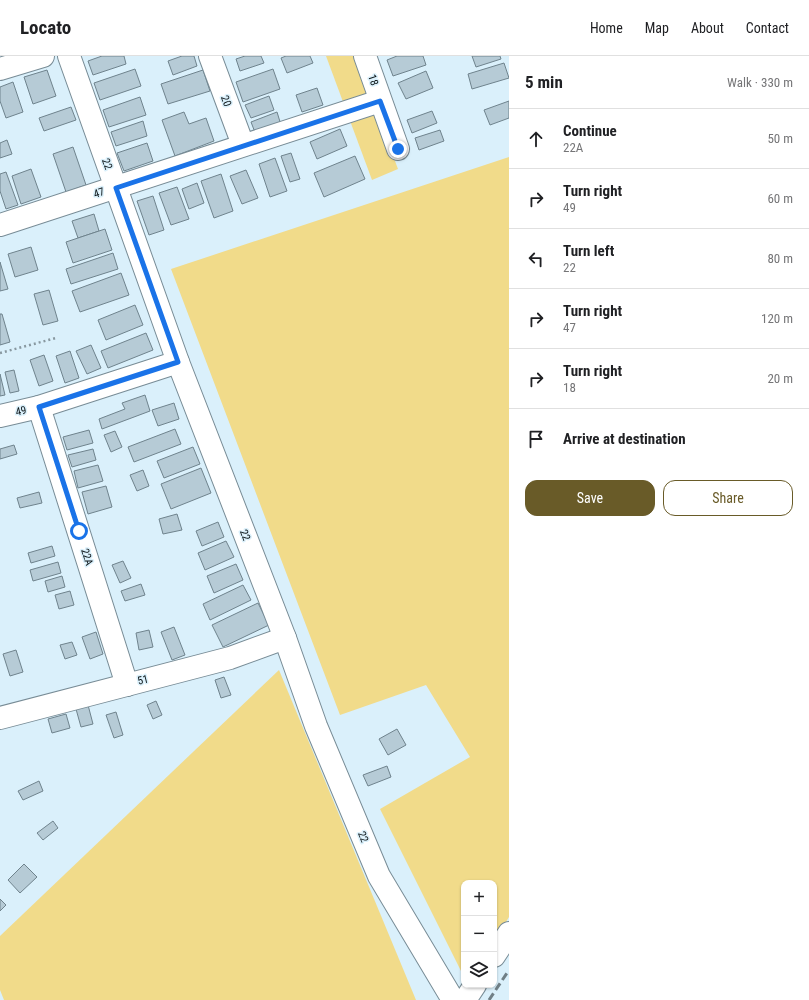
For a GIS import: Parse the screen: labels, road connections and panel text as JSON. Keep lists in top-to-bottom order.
{
  "streets": {
    "street": [
      "18",
      "20",
      "22",
      "47",
      "49",
      "22A",
      "51"
    ]
  },
  "crossings": [
    ["18", "47"],
    ["20", "47"],
    ["22", "47"],
    ["22", "49"],
    ["22", "51"],
    ["49", "22A"],
    ["22A", "51"]
  ],
  "page": {
    "header": "Locato",
    "nav": [
      "Home",
      "Map",
      "About",
      "Contact"
    ],
    "heading": ["5 min", "Walk · 330 m"],
    "list": [
      ["Continue", "22A", "50 m"],
      ["Turn right", "49", "60 m"],
      ["Turn left", "22", "80 m"],
      ["Turn right", "47", "120 m"],
      ["Turn right", "18", "20 m"],
      "Arrive at destination"
    ],
    "buttons": ["Save", "Share"],
    "map_buttons": ["+", "−"]
  }
}
